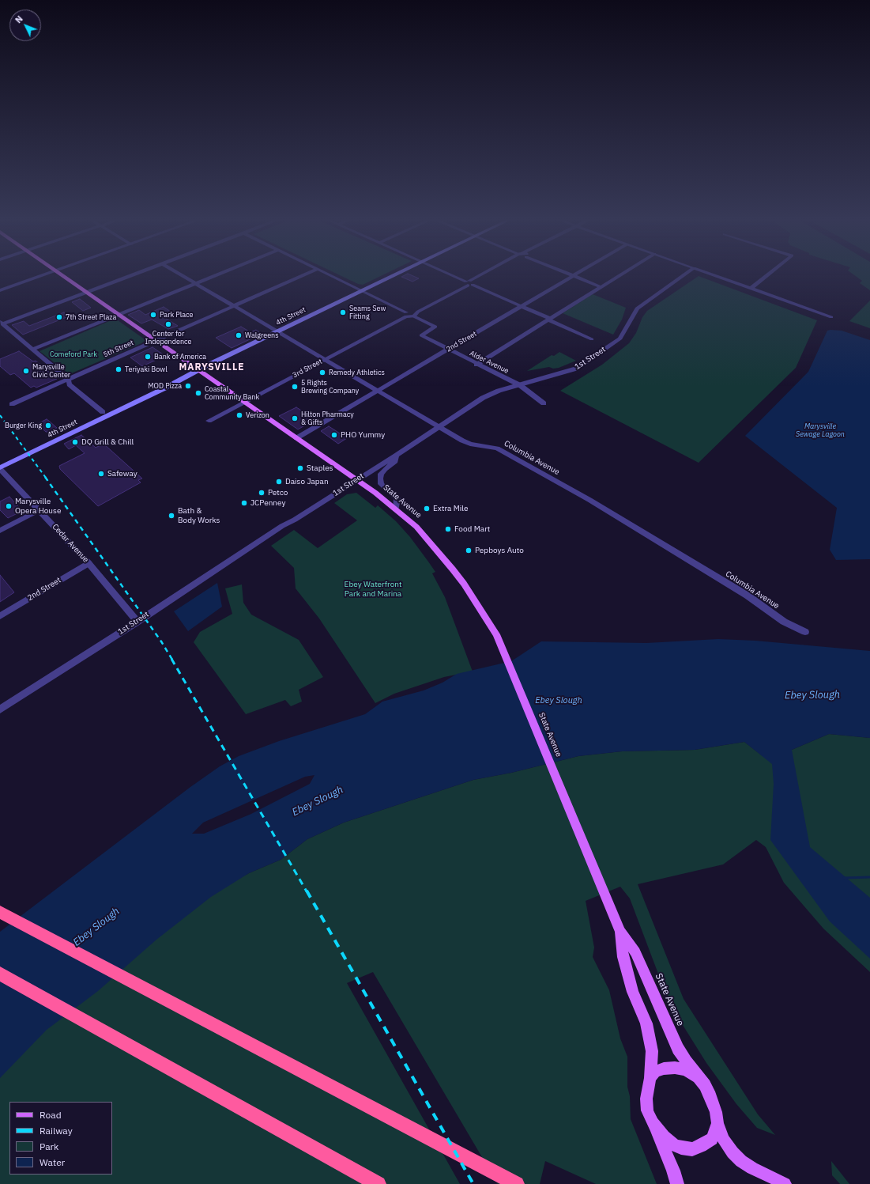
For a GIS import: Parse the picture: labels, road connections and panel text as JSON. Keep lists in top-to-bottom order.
{
  "streets": {
    "main road": ["4th Street", "State Avenue"],
    "street": [
      "2nd Street",
      "5th Street",
      "1st Street",
      "Alder Avenue",
      "3rd Street",
      "Columbia Avenue",
      "Cedar Avenue"
    ]
  },
  "crossings": [
    ["4th Street", "Alder Avenue"],
    ["4th Street", "Columbia Avenue"],
    ["4th Street", "State Avenue"],
    ["4th Street", "Cedar Avenue"],
    ["2nd Street", "Alder Avenue"],
    ["2nd Street", "Columbia Avenue"],
    ["2nd Street", "State Avenue"],
    ["2nd Street", "Cedar Avenue"],
    ["5th Street", "Columbia Avenue"],
    ["5th Street", "State Avenue"],
    ["1st Street", "Alder Avenue"],
    ["1st Street", "Columbia Avenue"],
    ["1st Street", "State Avenue"],
    ["1st Street", "Cedar Avenue"],
    ["Alder Avenue", "3rd Street"],
    ["3rd Street", "Columbia Avenue"],
    ["3rd Street", "State Avenue"]
  ],
  "districts": ["MARYSVILLE"],
  "water": ["Marysville Sewage Lagoon", "Ebey Slough"],
  "parks": ["Comeford Park", "Ebey Waterfront Park and Marina"],
  "places": [
    "Seams Sew Fitting",
    "Park Place",
    "7th Street Plaza",
    "Center for Independence",
    "Walgreens",
    "Bank of America",
    "Teriyaki Bowl",
    "Marysville Civic Center",
    "Remedy Athletics",
    "MOD Pizza",
    "5 Rights Brewing Company",
    "Coastal Community Bank",
    "Verizon",
    "Hilton Pharmacy & Gifts",
    "Burger King",
    "PHO Yummy",
    "DQ Grill & Chill",
    "Staples",
    "Safeway",
    "Daiso Japan",
    "Petco",
    "JCPenney",
    "Marysville Opera House",
    "Extra Mile",
    "Bath & Body Works",
    "Food Mart",
    "Pepboys Auto"
  ],
  "legend": [
    "Road",
    "Railway",
    "Park",
    "Water"
  ],
  "north": "top left"
}
